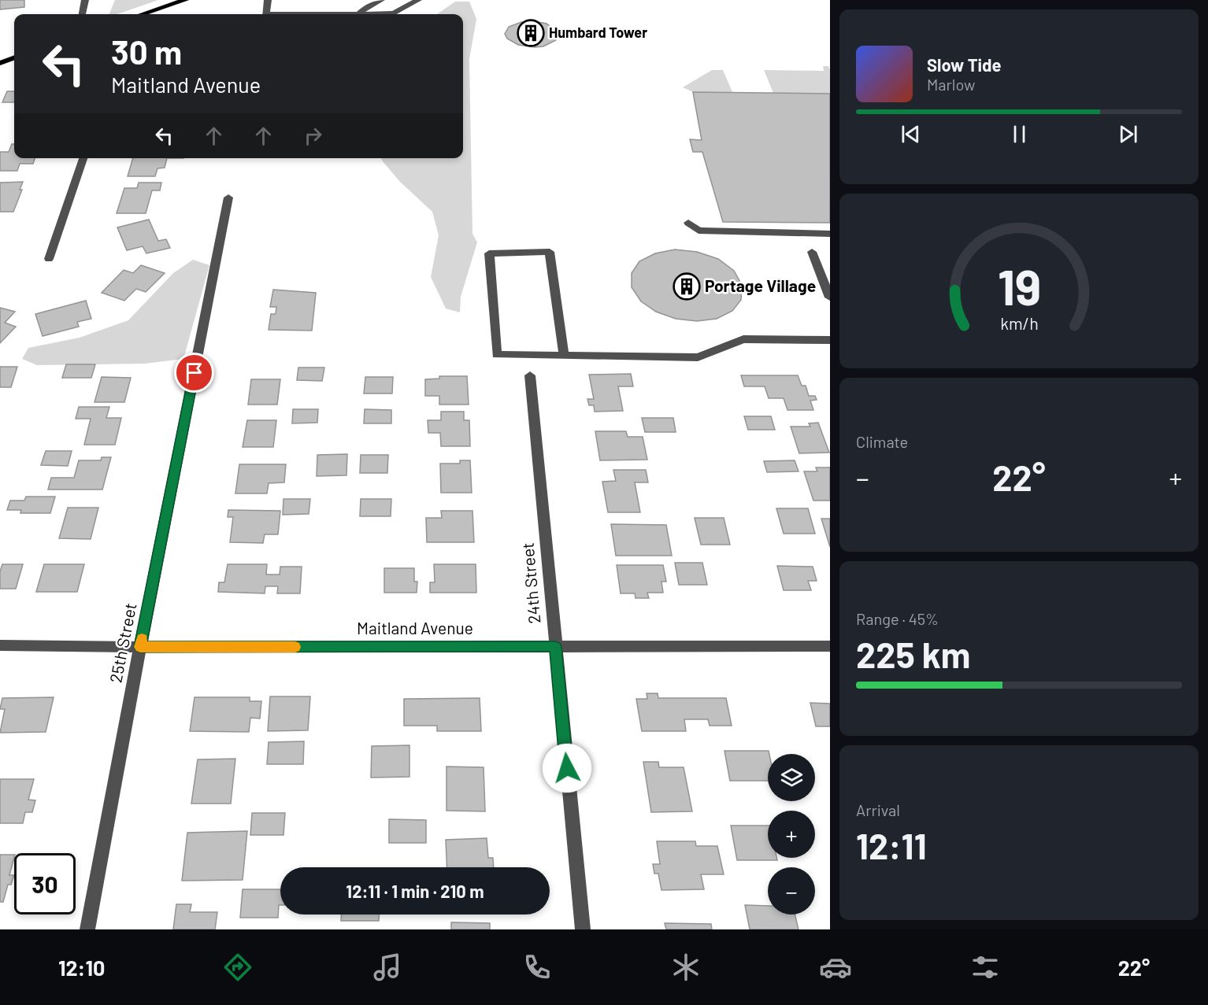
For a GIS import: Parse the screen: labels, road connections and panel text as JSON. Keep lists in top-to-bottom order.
{
  "streets": {
    "street": ["24th Street", "Maitland Avenue", "25th Street"]
  },
  "crossings": [
    ["24th Street", "Maitland Avenue"],
    ["Maitland Avenue", "25th Street"]
  ],
  "places": {
    "building": ["Humbard Tower", "Portage Village"]
  },
  "page": {
    "turn": ["30 m", "Maitland Avenue"],
    "song": ["Slow Tide", "Marlow"],
    "tile": [
      "Climate",
      ["Range · 45%", "225 km"],
      ["Arrival", "12:11"]
    ],
    "heat": ["−", "22°", "+"],
    "map_buttons": ["+", "−"],
    "limit": "30",
    "trip": "12:11 · 1 min · 210 m",
    "tabs": ["12:10", "22°"],
    "gauge": ["19", "km/h"]
  }
}
